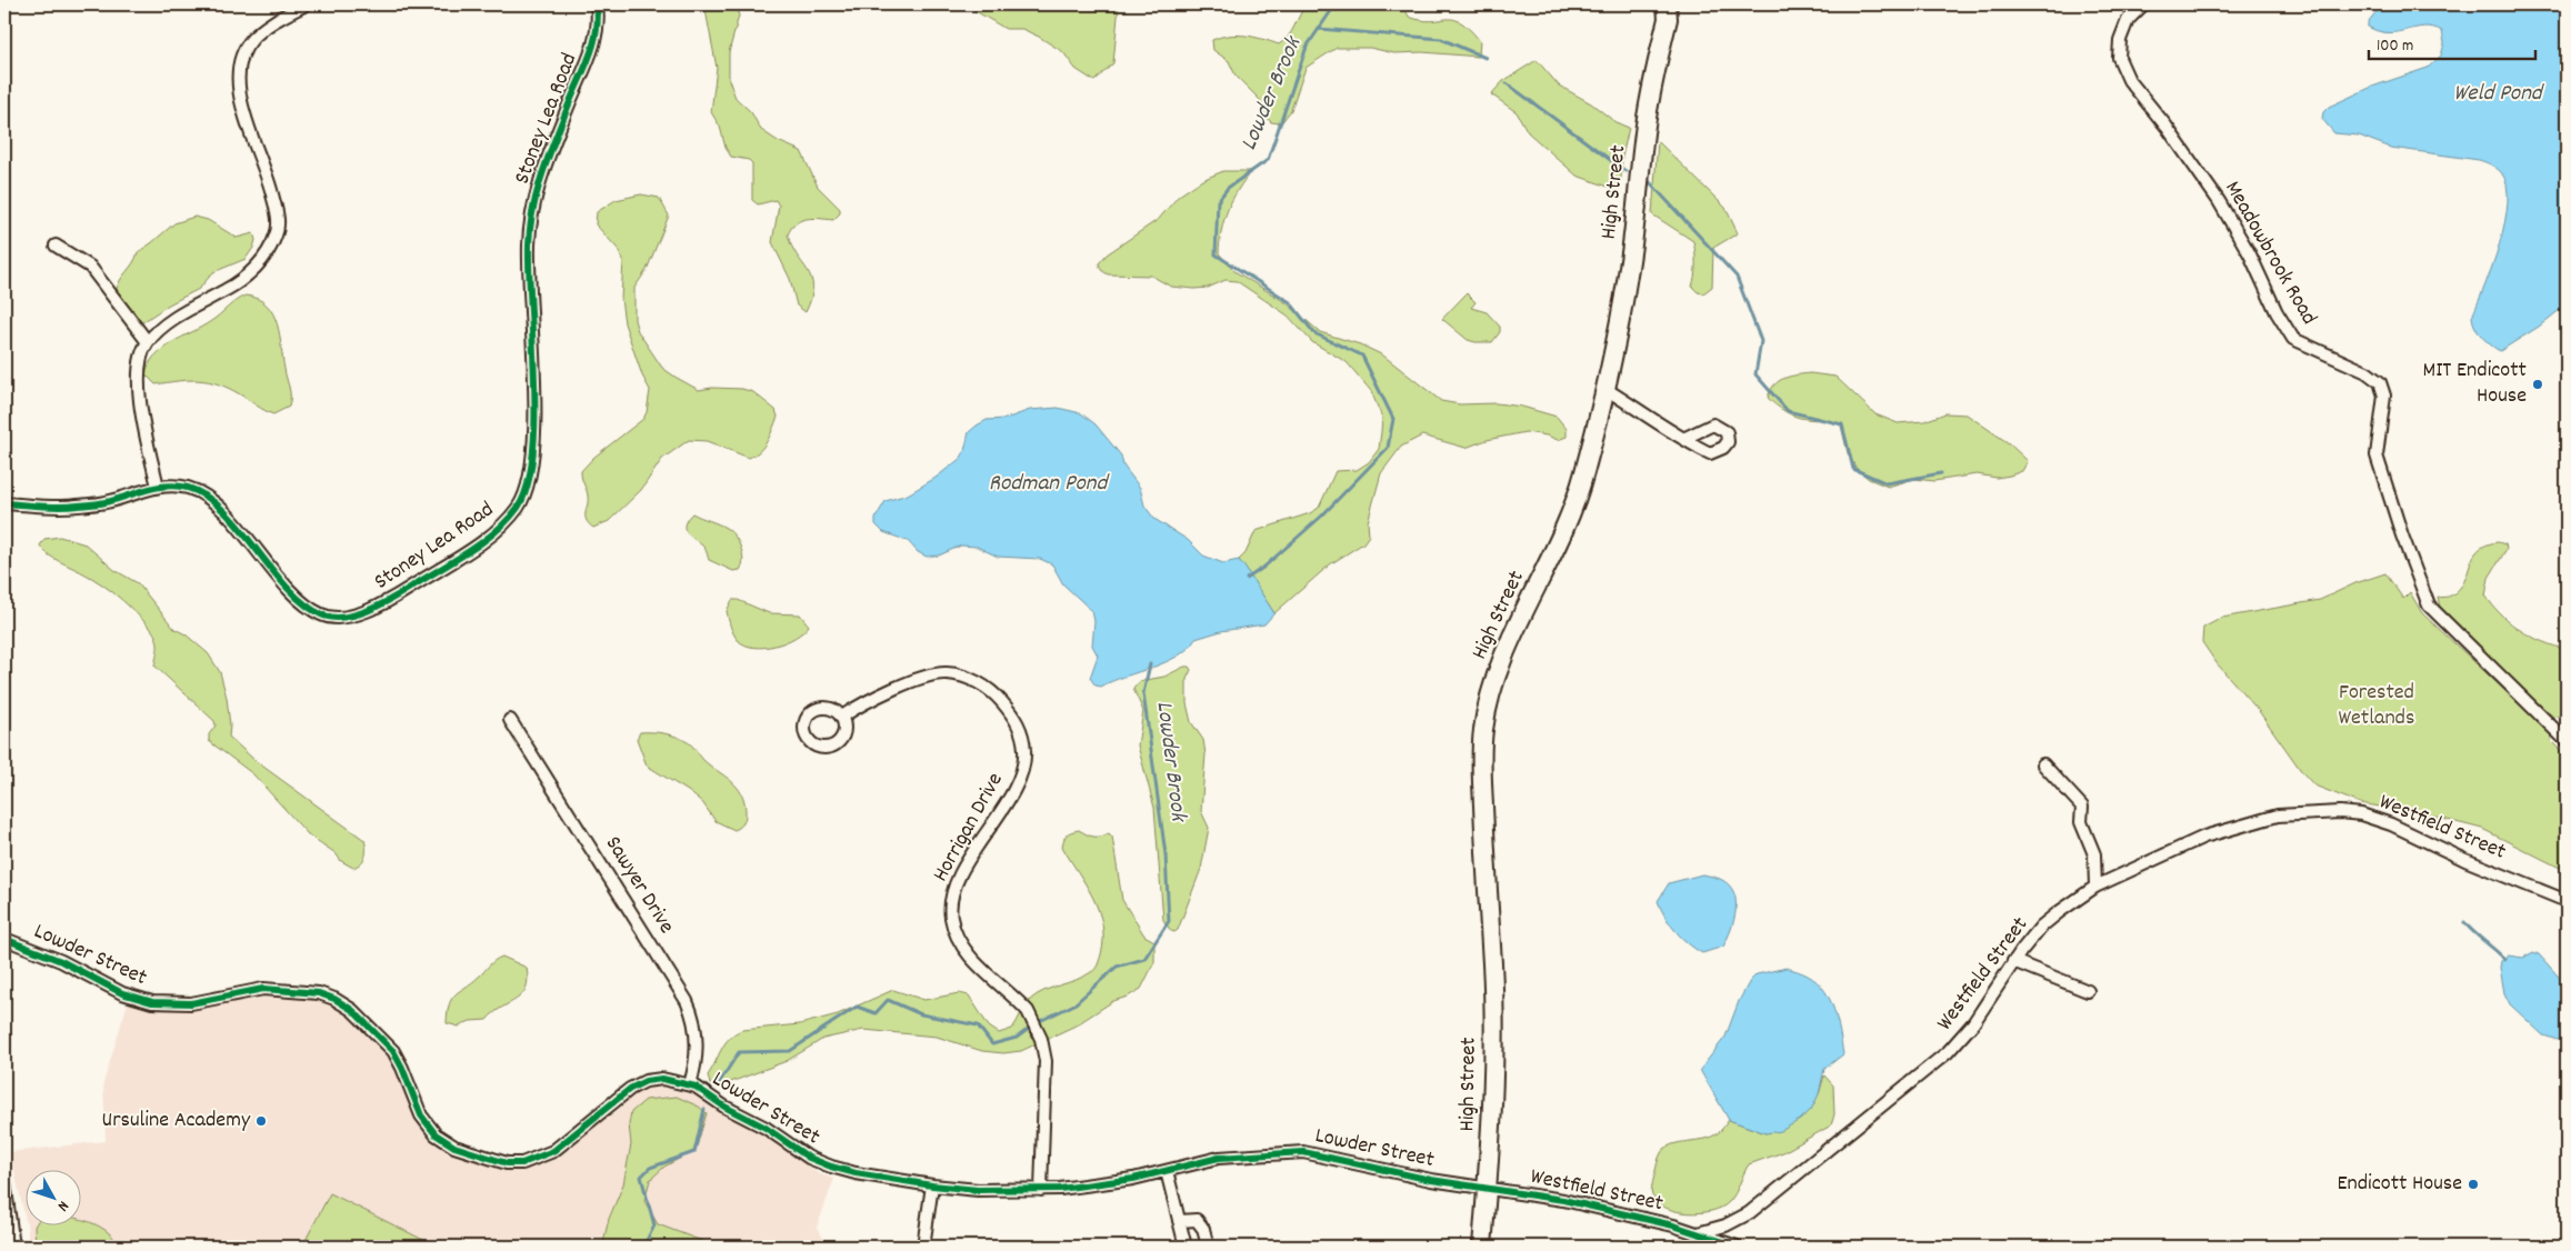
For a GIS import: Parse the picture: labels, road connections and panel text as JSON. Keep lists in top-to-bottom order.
{
  "streets": {
    "main road": ["High Street"],
    "street": [
      "Stoney Lea Road",
      "Meadowbrook Road",
      "Horrigan Drive",
      "Westfield Street",
      "Sawyer Drive",
      "Lowder Street"
    ]
  },
  "crossings": [
    ["High Street", "Westfield Street"],
    ["High Street", "Lowder Street"],
    ["Horrigan Drive", "Lowder Street"],
    ["Westfield Street", "Lowder Street"],
    ["Sawyer Drive", "Lowder Street"]
  ],
  "water": ["Lowder Brook", "Weld Pond", "Rodman Pond"],
  "parks": ["Forested Wetlands"],
  "places": ["MIT Endicott House", "Ursuline Academy", "Endicott House"],
  "scale_bar": "100 m",
  "north": "bottom right"
}
